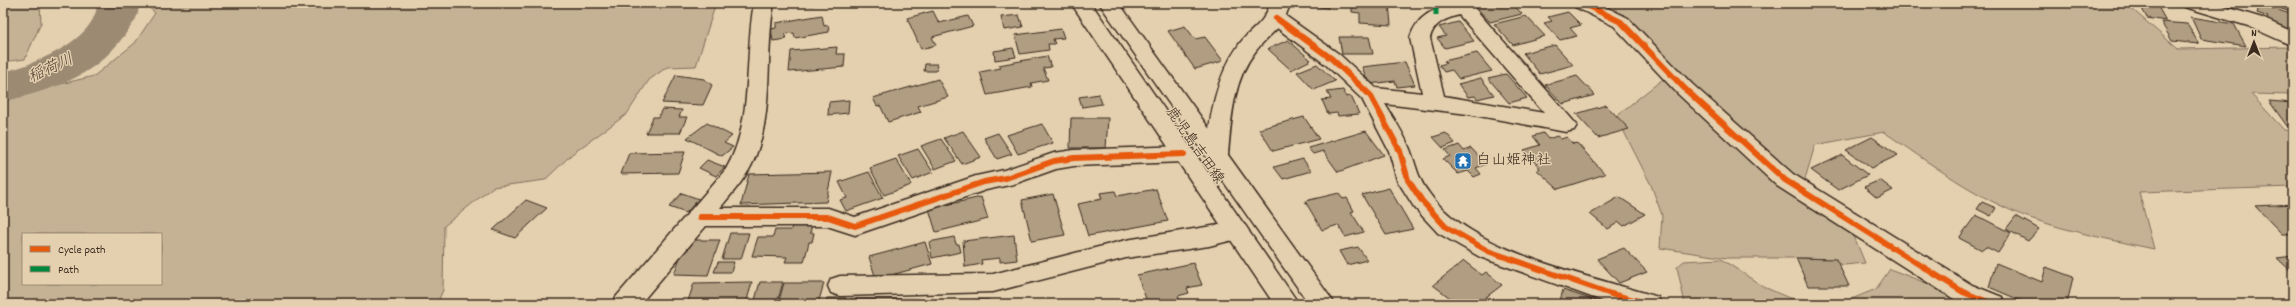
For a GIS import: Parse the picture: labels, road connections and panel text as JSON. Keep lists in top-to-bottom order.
{
  "streets": {
    "street": ["鹿児島吉田線"]
  },
  "water": ["稲荷川"],
  "places": {
    "temple": ["白山姫神社"]
  },
  "legend": ["Cycle path", "Path"],
  "north": "top"
}
